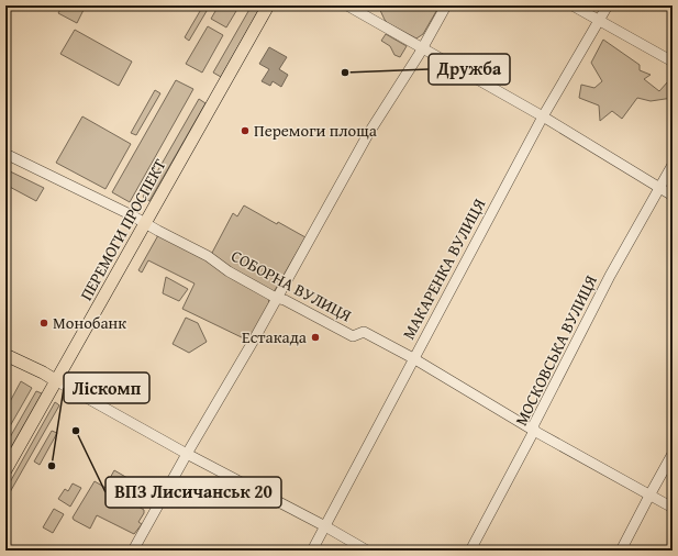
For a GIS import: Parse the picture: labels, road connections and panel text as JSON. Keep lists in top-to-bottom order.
{
  "streets": {
    "main road": ["ПЕРЕМОГИ ПРОСПЕКТ"],
    "street": ["МАКАРЕНКА ВУЛИЦЯ", "СОБОРНА ВУЛИЦЯ", "МОСКОВСЬКА ВУЛИЦЯ"]
  },
  "crossings": [
    ["ПЕРЕМОГИ ПРОСПЕКТ", "СОБОРНА ВУЛИЦЯ"],
    ["МАКАРЕНКА ВУЛИЦЯ", "СОБОРНА ВУЛИЦЯ"],
    ["СОБОРНА ВУЛИЦЯ", "МОСКОВСЬКА ВУЛИЦЯ"]
  ],
  "places": [
    "Дружба",
    "Перемоги площа",
    "Монобанк",
    "Естакада",
    "ВПЗ Лисичанськ 20",
    "Ліскомп"
  ]
}
